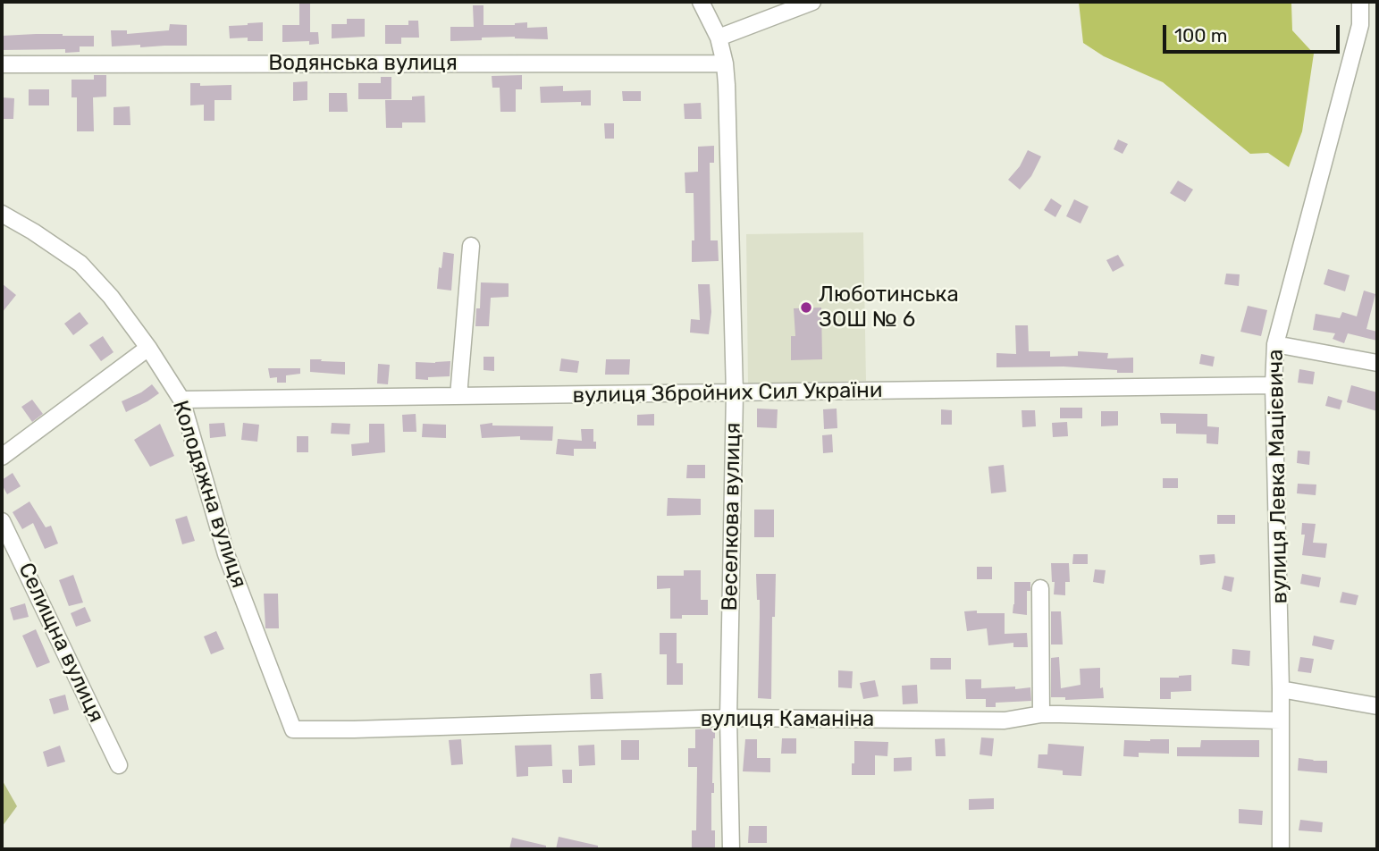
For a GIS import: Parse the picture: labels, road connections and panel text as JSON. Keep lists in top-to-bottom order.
{
  "streets": {
    "street": [
      "Водянська вулиця",
      "вулиця Збройних Сил України",
      "вулиця Левка Мацієвича",
      "Колодяжна вулиця",
      "Веселкова вулиця",
      "Селищна вулиця",
      "вулиця Каманіна"
    ]
  },
  "crossings": [
    ["Водянська вулиця", "Веселкова вулиця"],
    ["вулиця Збройних Сил України", "вулиця Левка Мацієвича"],
    ["вулиця Збройних Сил України", "Колодяжна вулиця"],
    ["вулиця Збройних Сил України", "Веселкова вулиця"],
    ["вулиця Левка Мацієвича", "вулиця Каманіна"],
    ["Колодяжна вулиця", "вулиця Каманіна"],
    ["Веселкова вулиця", "вулиця Каманіна"]
  ],
  "places": ["Люботинська ЗОШ № 6"],
  "scale_bar": "100 m"
}
